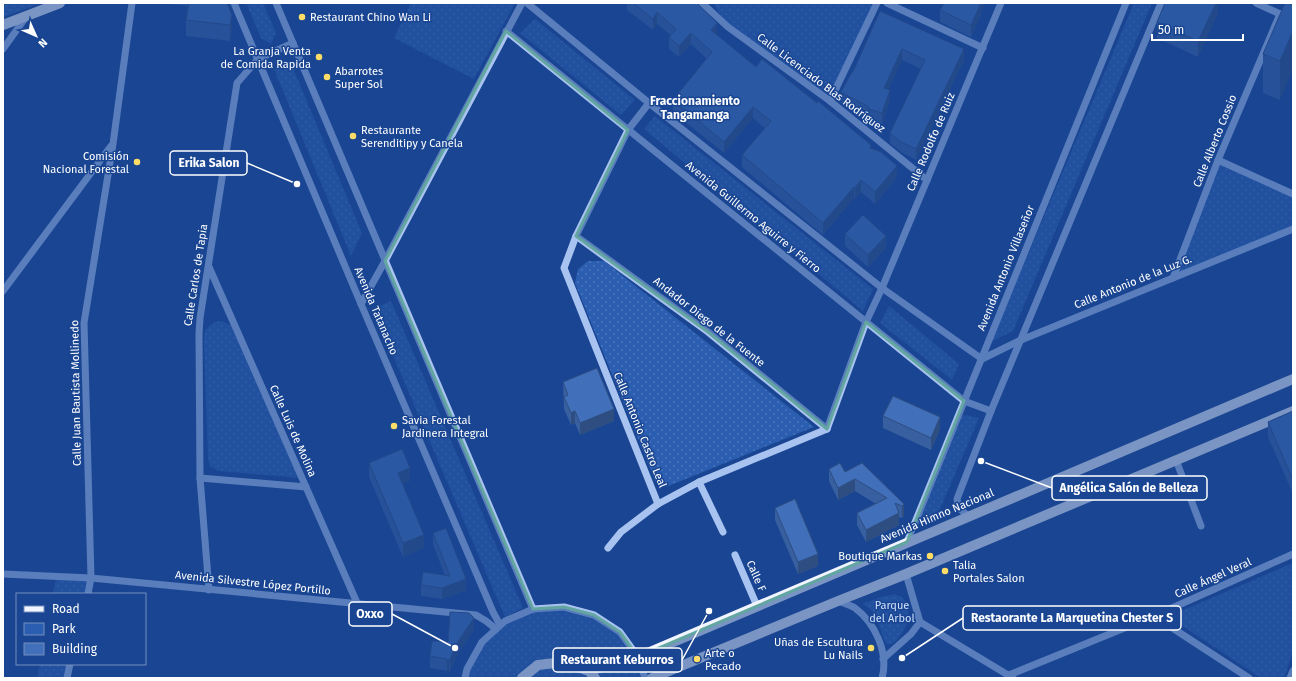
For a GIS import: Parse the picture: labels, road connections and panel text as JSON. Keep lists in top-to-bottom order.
{
  "streets": {
    "main road": ["Avenida Himno Nacional"],
    "street": [
      "Calle Licenciado Blas Rodríguez",
      "Calle Alberto Cossio",
      "Calle Rodolfo de Ruiz",
      "Avenida Guillermo Aguirre y Fierro",
      "Avenida Antonio Villaseñor",
      "Calle Carlos de Tapia",
      "Calle Antonio de la Luz G.",
      "Avenida Tatanacho",
      "Andador Diego de la Fuente",
      "Calle Juan Bautista Mollinedo",
      "Calle Antonio Castro Leal",
      "Calle Luis de Molina",
      "Calle F",
      "Calle Ángel Veral",
      "Avenida Silvestre López Portillo"
    ]
  },
  "crossings": [
    ["Calle Licenciado Blas Rodríguez", "Calle Rodolfo de Ruiz"],
    ["Calle Alberto Cossio", "Calle Antonio de la Luz G."],
    ["Avenida Guillermo Aguirre y Fierro", "Avenida Antonio Villaseñor"],
    ["Avenida Guillermo Aguirre y Fierro", "Calle Antonio Castro Leal"],
    ["Avenida Antonio Villaseñor", "Calle Antonio de la Luz G."],
    ["Avenida Antonio Villaseñor", "Avenida Himno Nacional"],
    ["Calle Carlos de Tapia", "Avenida Tatanacho"],
    ["Calle Carlos de Tapia", "Calle Luis de Molina"],
    ["Calle Carlos de Tapia", "Avenida Silvestre López Portillo"],
    ["Avenida Tatanacho", "Avenida Silvestre López Portillo"],
    ["Andador Diego de la Fuente", "Calle Antonio Castro Leal"],
    ["Calle Juan Bautista Mollinedo", "Avenida Silvestre López Portillo"],
    ["Calle Luis de Molina", "Avenida Silvestre López Portillo"],
    ["Avenida Himno Nacional", "Calle F"]
  ],
  "districts": ["Fraccionamiento Tangamanga"],
  "parks": ["Parque del Arbol"],
  "places": [
    "Restaurant Chino Wan Li",
    "La Granja Venta de Comida Rapida",
    "Abarrotes Super Sol",
    "Restaurante Serenditipy y Canela",
    "Comisión Nacional Forestal",
    "Erika Salon",
    "Savia Forestal Jardinera Integral",
    "Angélica Salón de Belleza",
    "Boutique Markas",
    "Talia Portales Salon",
    "Restaurant Keburros",
    "Oxxo",
    "Uñas de Escultura Lu Nails",
    "Restaorante La Marquetina Chester S",
    "Arte o Pecado"
  ],
  "legend": ["Road", "Park", "Building"],
  "scale_bar": "50 m",
  "north": "bottom right"
}
